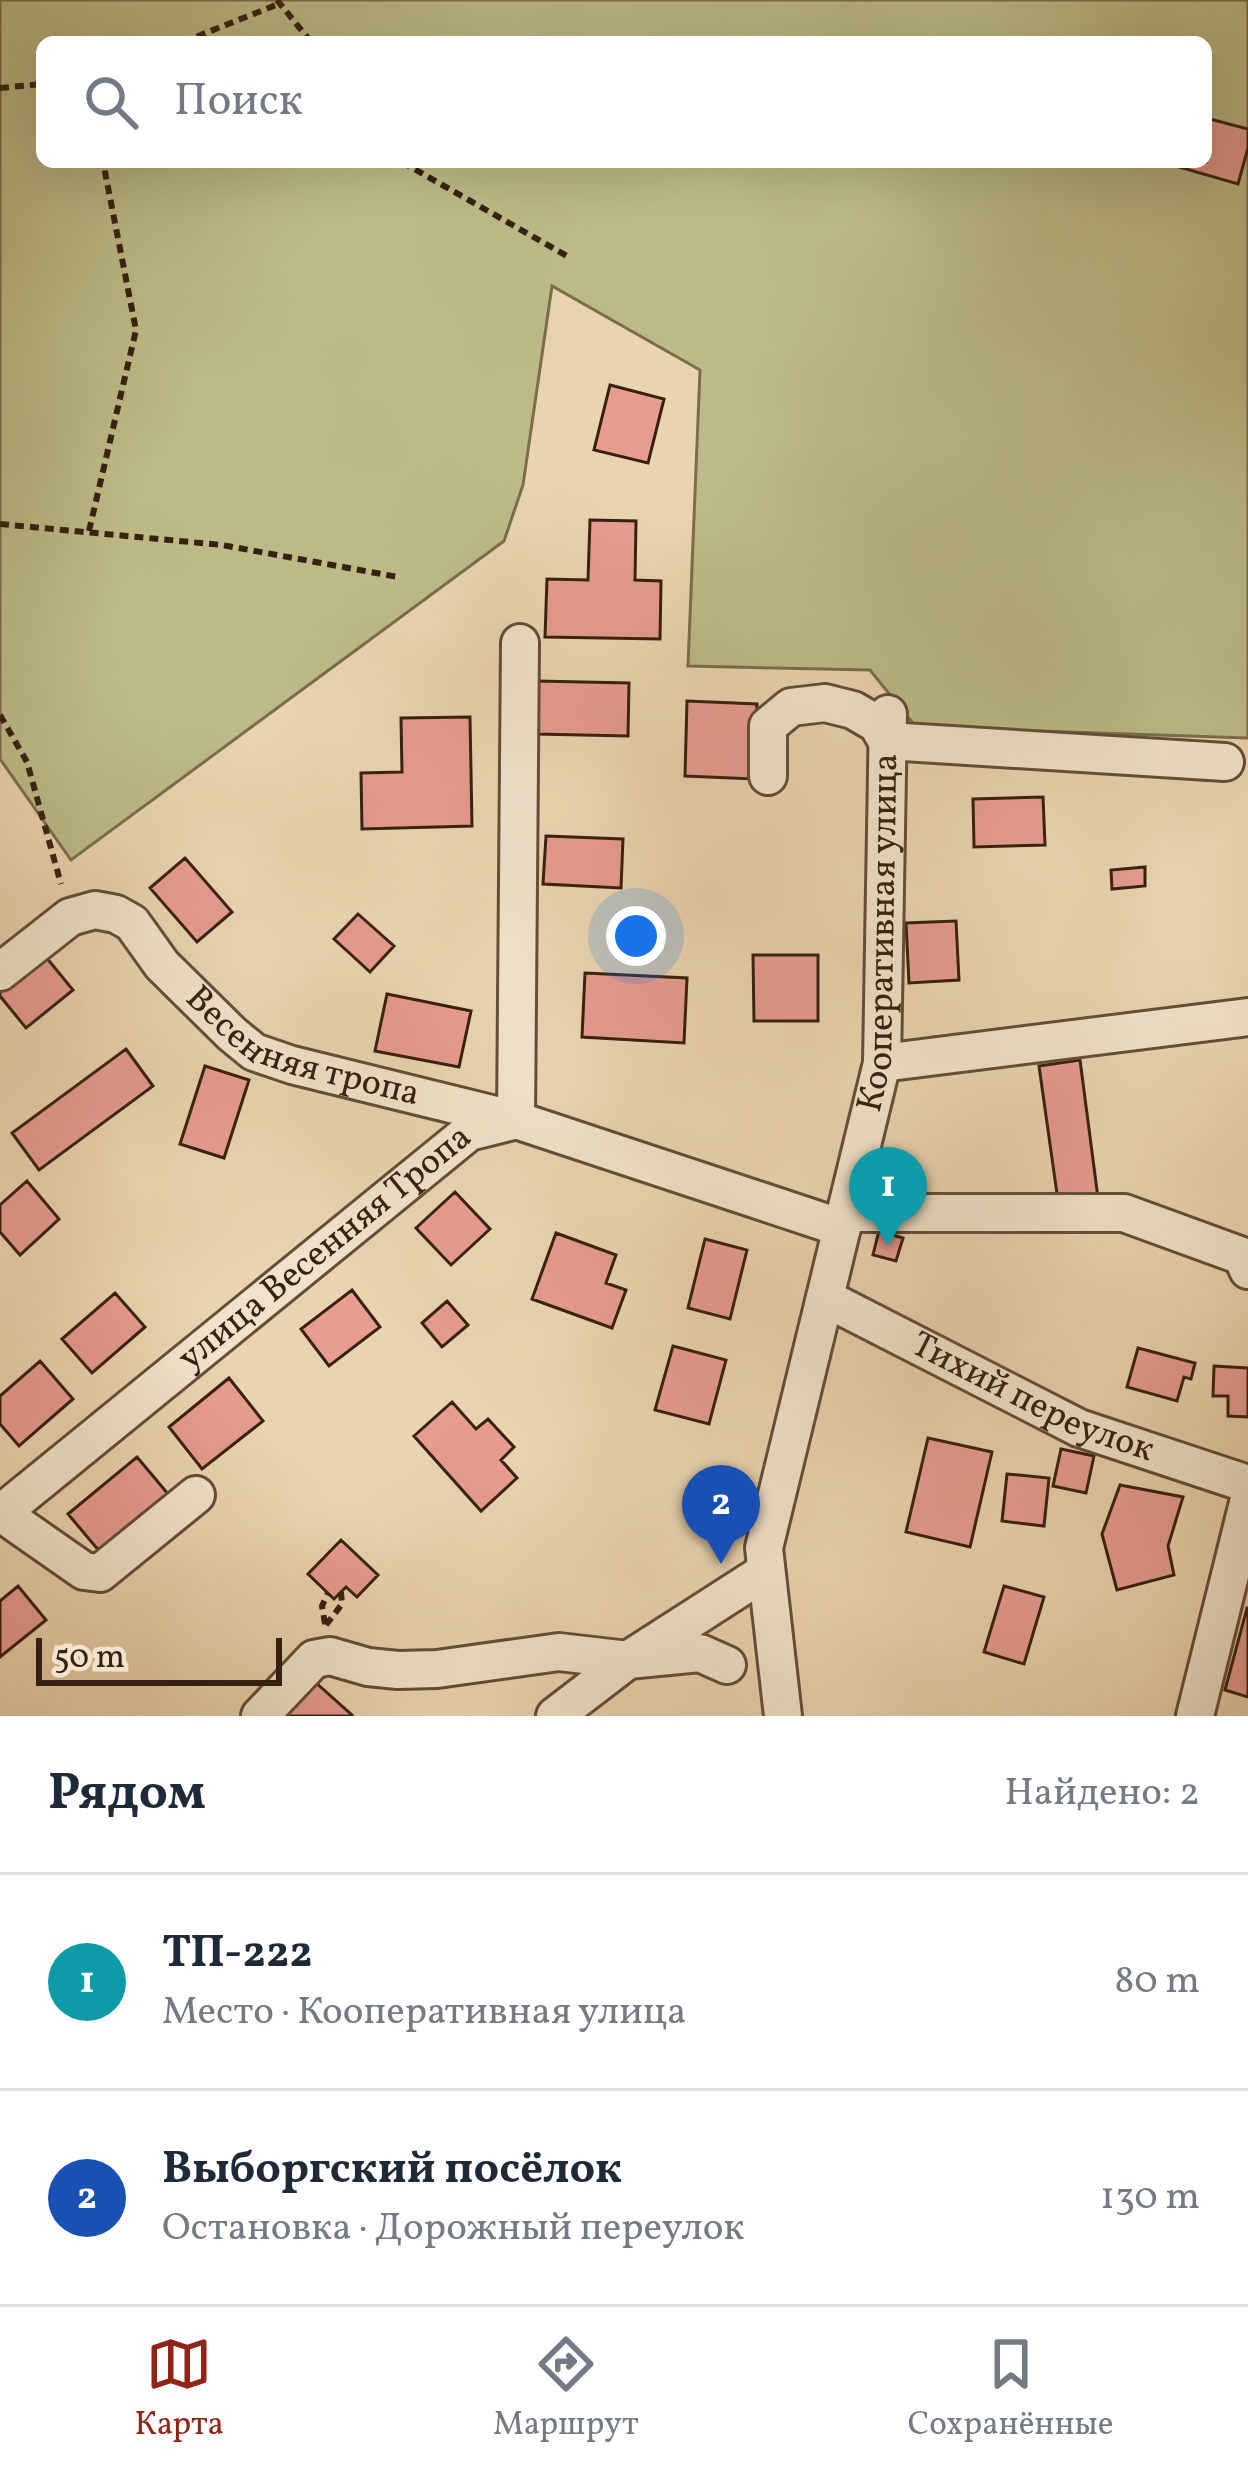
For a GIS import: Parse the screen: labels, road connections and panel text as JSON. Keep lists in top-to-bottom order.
{
  "streets": {
    "street": [
      "Кооперативная улица",
      "Весенняя тропа",
      "улица Весенняя Тропа",
      "Тихий переулок"
    ]
  },
  "crossings": [
    ["Кооперативная улица", "Весенняя тропа"],
    ["Кооперативная улица", "Тихий переулок"],
    ["Весенняя тропа", "улица Весенняя Тропа"]
  ],
  "scale_bar": "50 m",
  "page": {
    "search": "Поиск",
    "pins": ["1", "2"],
    "scale": "50 m",
    "heading": ["Рядом", "Найдено: 2"],
    "list": [
      {
        "mark": "1",
        "name": "ТП-222",
        "note": "Место · Кооперативная улица",
        "value": "80 m"
      },
      {
        "mark": "2",
        "name": "Выборгский посёлок",
        "note": "Остановка · Дорожный переулок",
        "value": "130 m"
      }
    ],
    "nav": ["Карта", "Маршрут", "Сохранённые"]
  }
}
